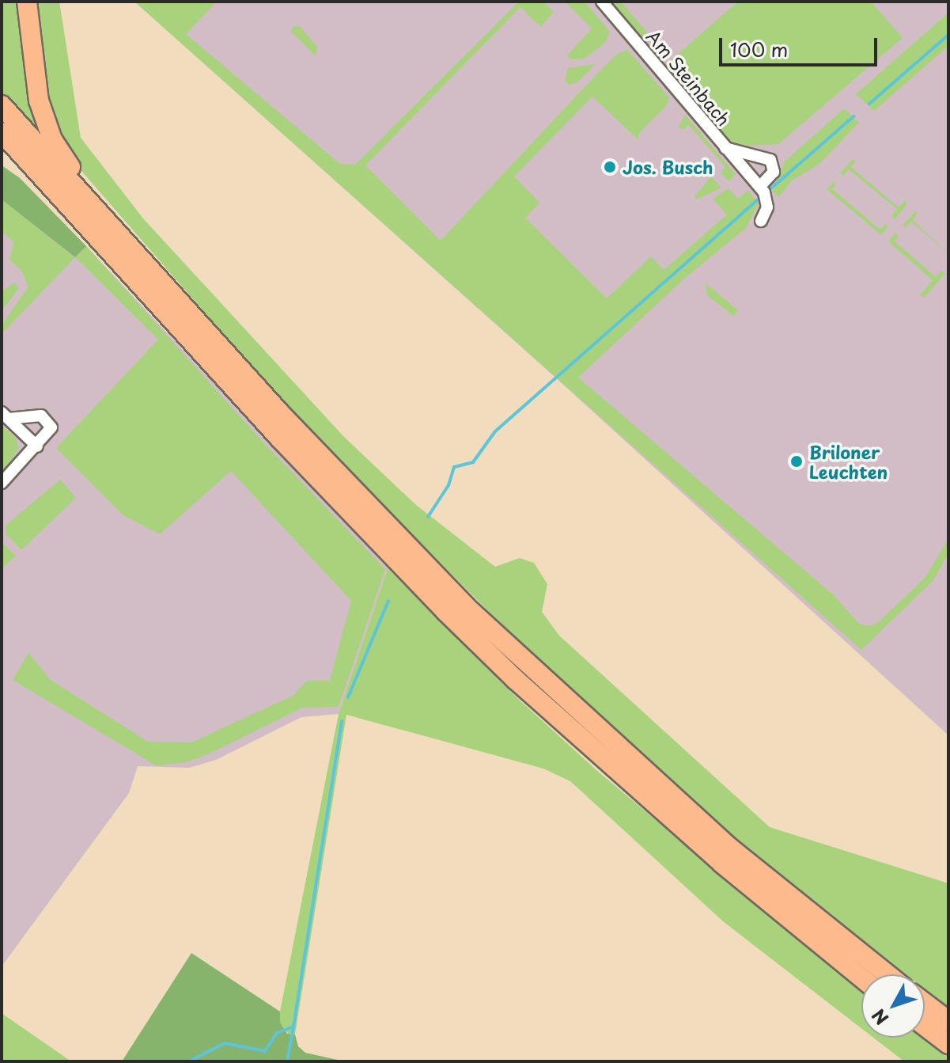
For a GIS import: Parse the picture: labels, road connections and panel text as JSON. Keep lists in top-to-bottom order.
{
  "streets": {
    "street": ["Am Steinbach"]
  },
  "places": ["Jos. Busch", "Briloner Leuchten"],
  "scale_bar": "100 m",
  "north": "bottom left"
}
